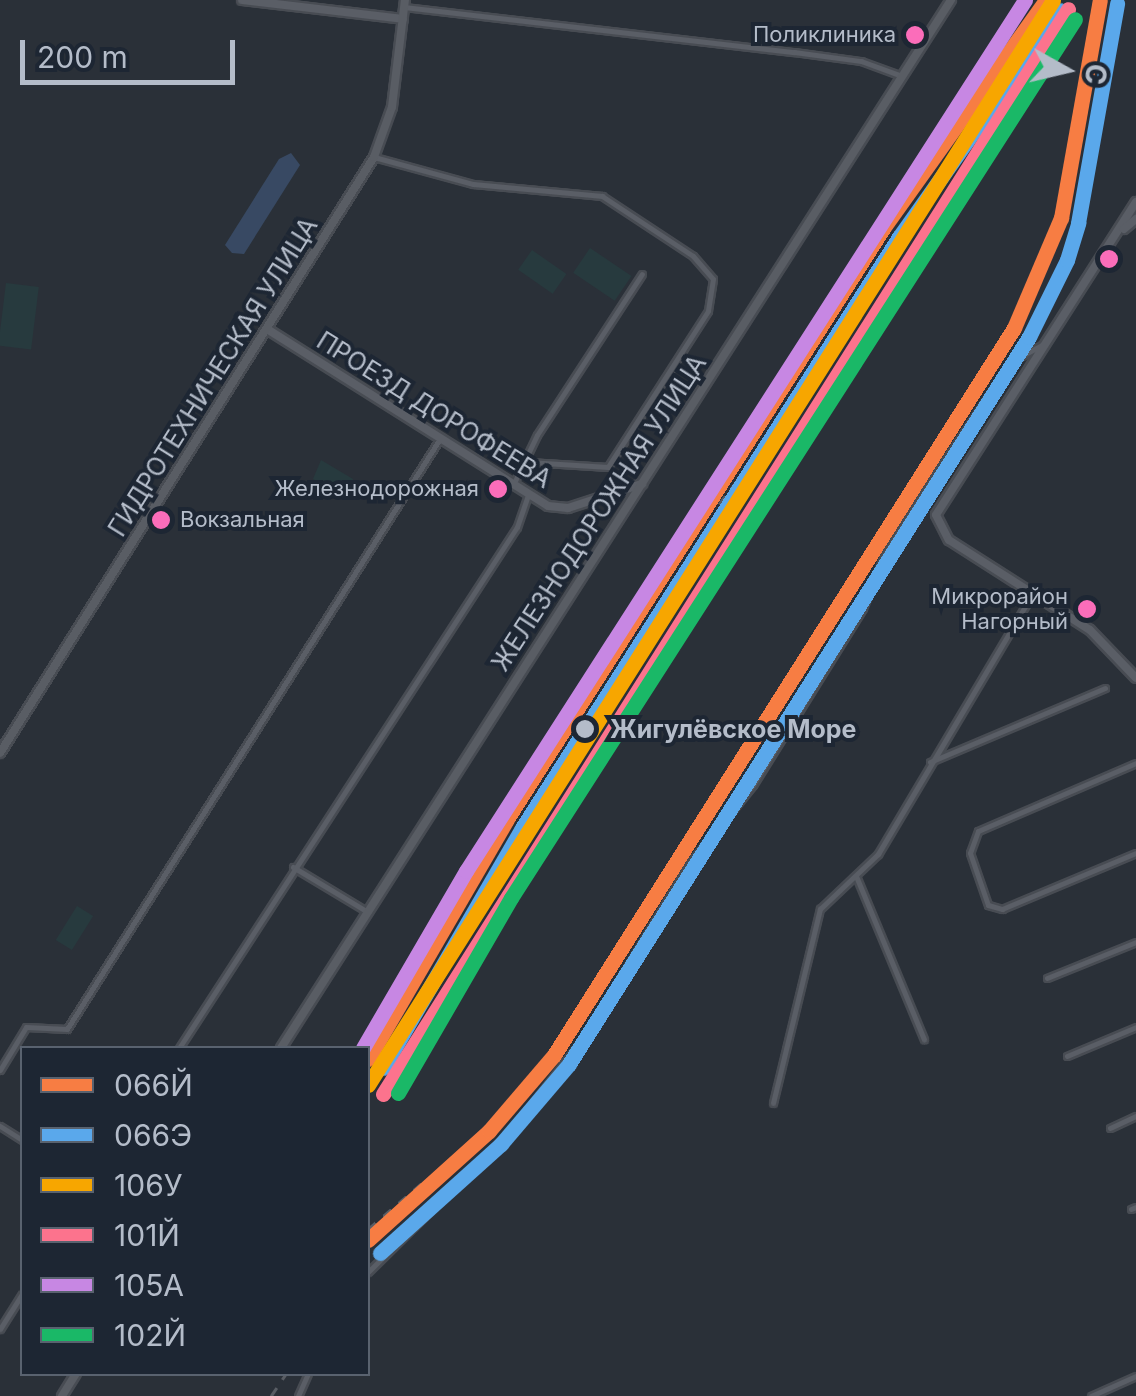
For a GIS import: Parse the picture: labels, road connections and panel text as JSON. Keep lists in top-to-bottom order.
{
  "streets": {
    "main road": ["ГИДРОТЕХНИЧЕСКАЯ УЛИЦА", "ЖЕЛЕЗНОДОРОЖНАЯ УЛИЦА"],
    "street": ["ПРОЕЗД ДОРОФЕЕВА"]
  },
  "crossings": [
    ["ГИДРОТЕХНИЧЕСКАЯ УЛИЦА", "ПРОЕЗД ДОРОФЕЕВА"],
    ["ПРОЕЗД ДОРОФЕЕВА", "ЖЕЛЕЗНОДОРОЖНАЯ УЛИЦА"]
  ],
  "places": [
    "Поликлиника",
    "Железнодорожная",
    "Вокзальная",
    "Микрорайон Нагорный",
    "Жигулёвское Море"
  ],
  "lines": [
    "transit line 066Й",
    "transit line 106У",
    "transit line 105А",
    "transit line 066Э",
    "transit line 101Й",
    "transit line 102Й"
  ],
  "legend": [
    "066Й",
    "066Э",
    "106У",
    "101Й",
    "105А",
    "102Й"
  ],
  "scale_bar": "200 m",
  "north": "right"
}
